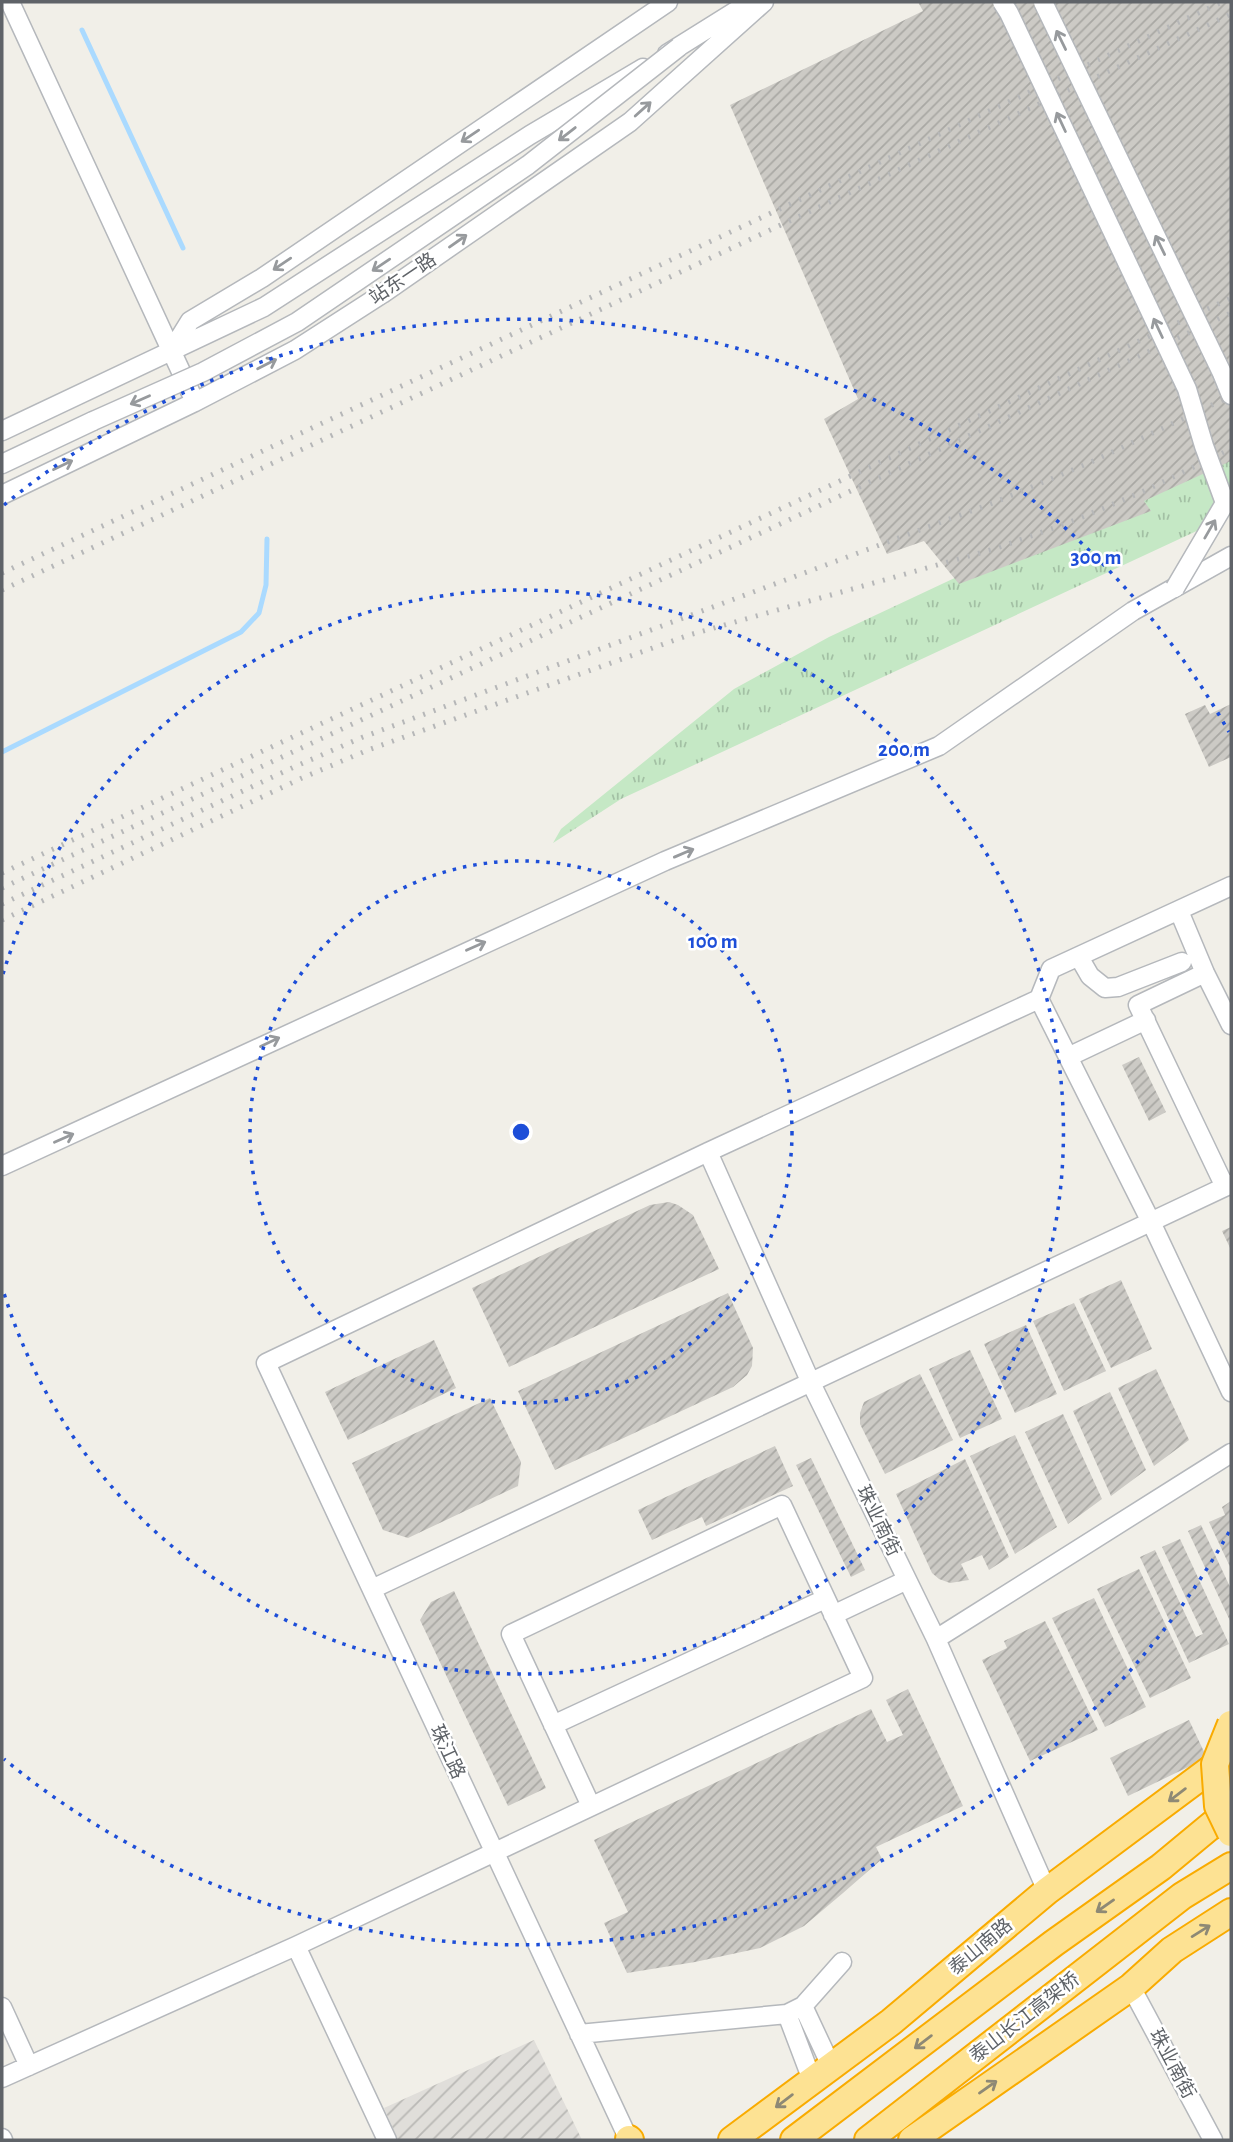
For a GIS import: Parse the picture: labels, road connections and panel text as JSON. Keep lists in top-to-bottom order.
{
  "streets": {
    "highway": ["泰山南路", "泰山长江高架桥"],
    "street": ["站东一路", "珠业南街", "珠江路"]
  },
  "crossings": [
    ["珠业南街", "珠江路"],
    ["珠业南街", "泰山南路"]
  ],
  "rings": ["300 m", "200 m", "100 m"]
}
